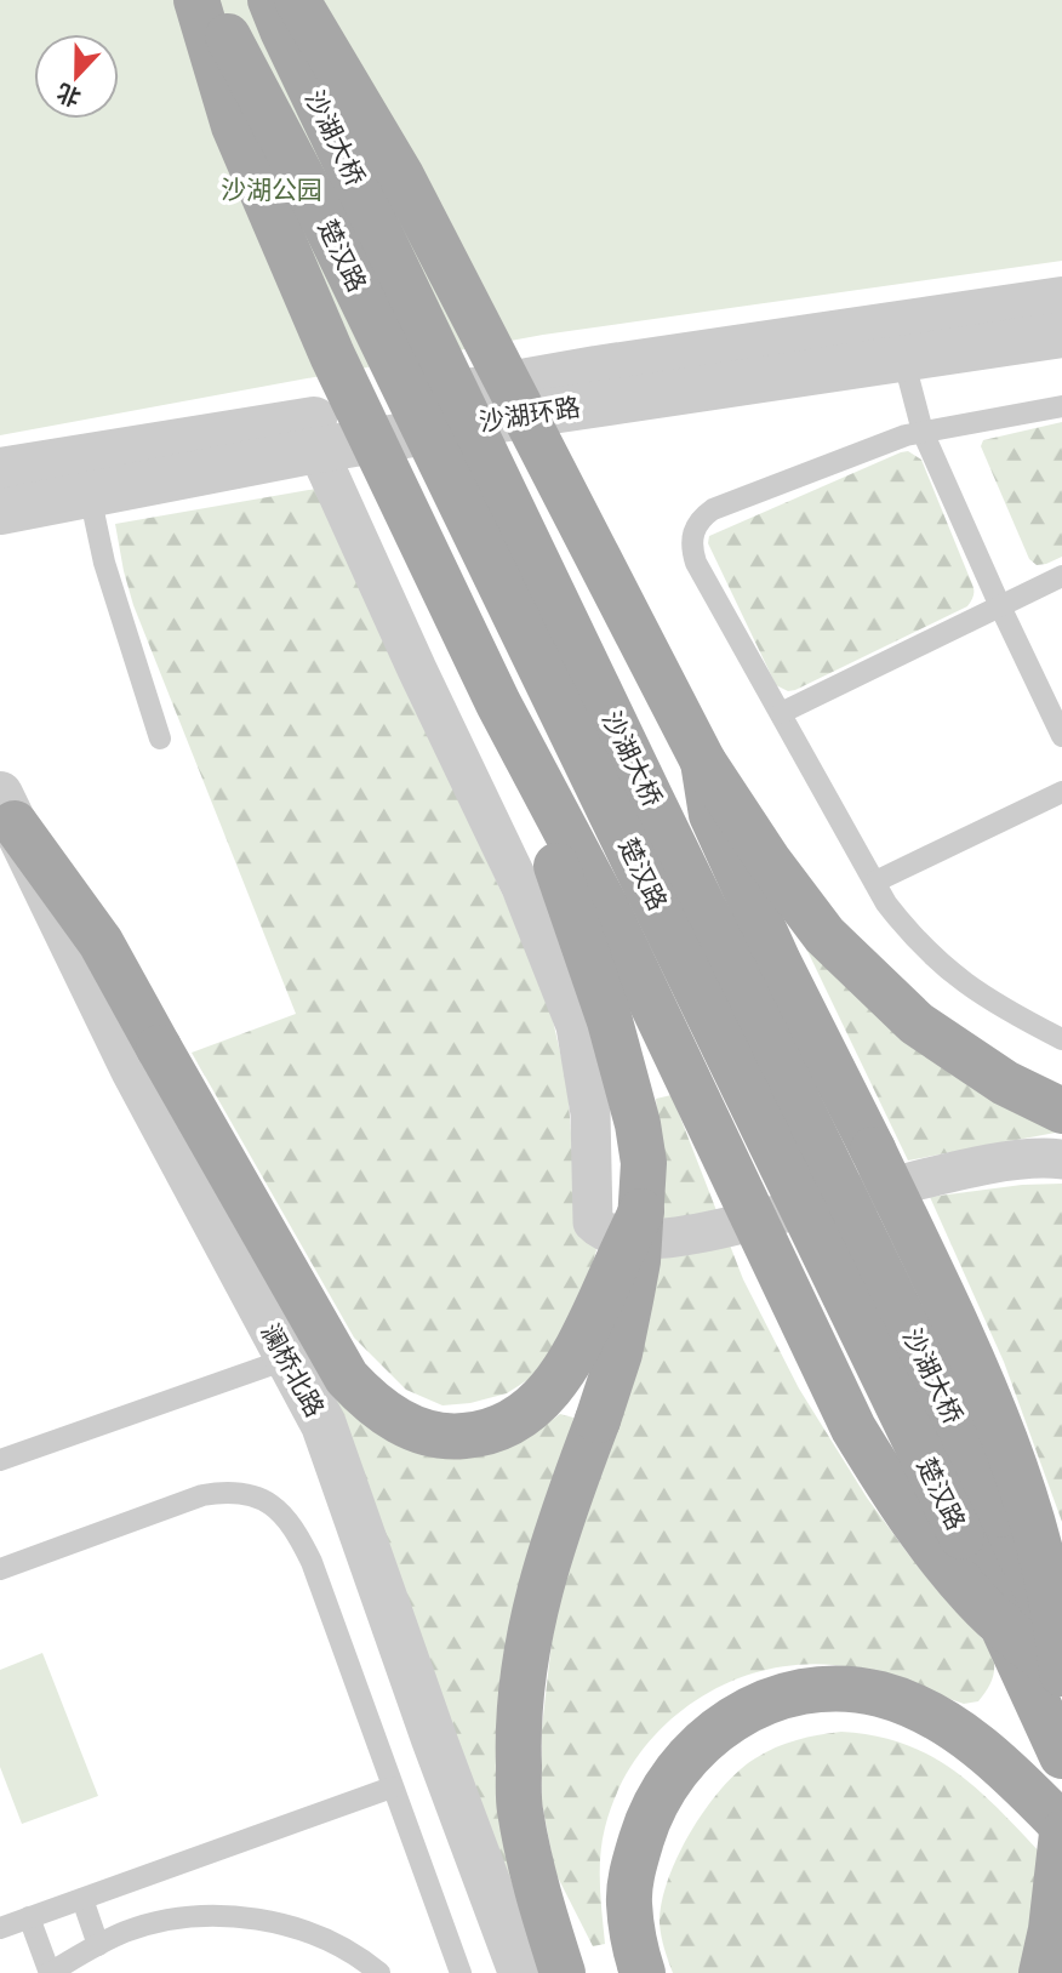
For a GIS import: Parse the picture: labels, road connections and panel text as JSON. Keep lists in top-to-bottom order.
{
  "streets": {
    "main road": ["沙湖大桥", "楚汉路"],
    "street": ["沙湖环路", "澜桥北路"]
  },
  "crossings": [
    ["沙湖大桥", "楚汉路"]
  ],
  "parks": ["沙湖公园"],
  "north": "bottom"
}
